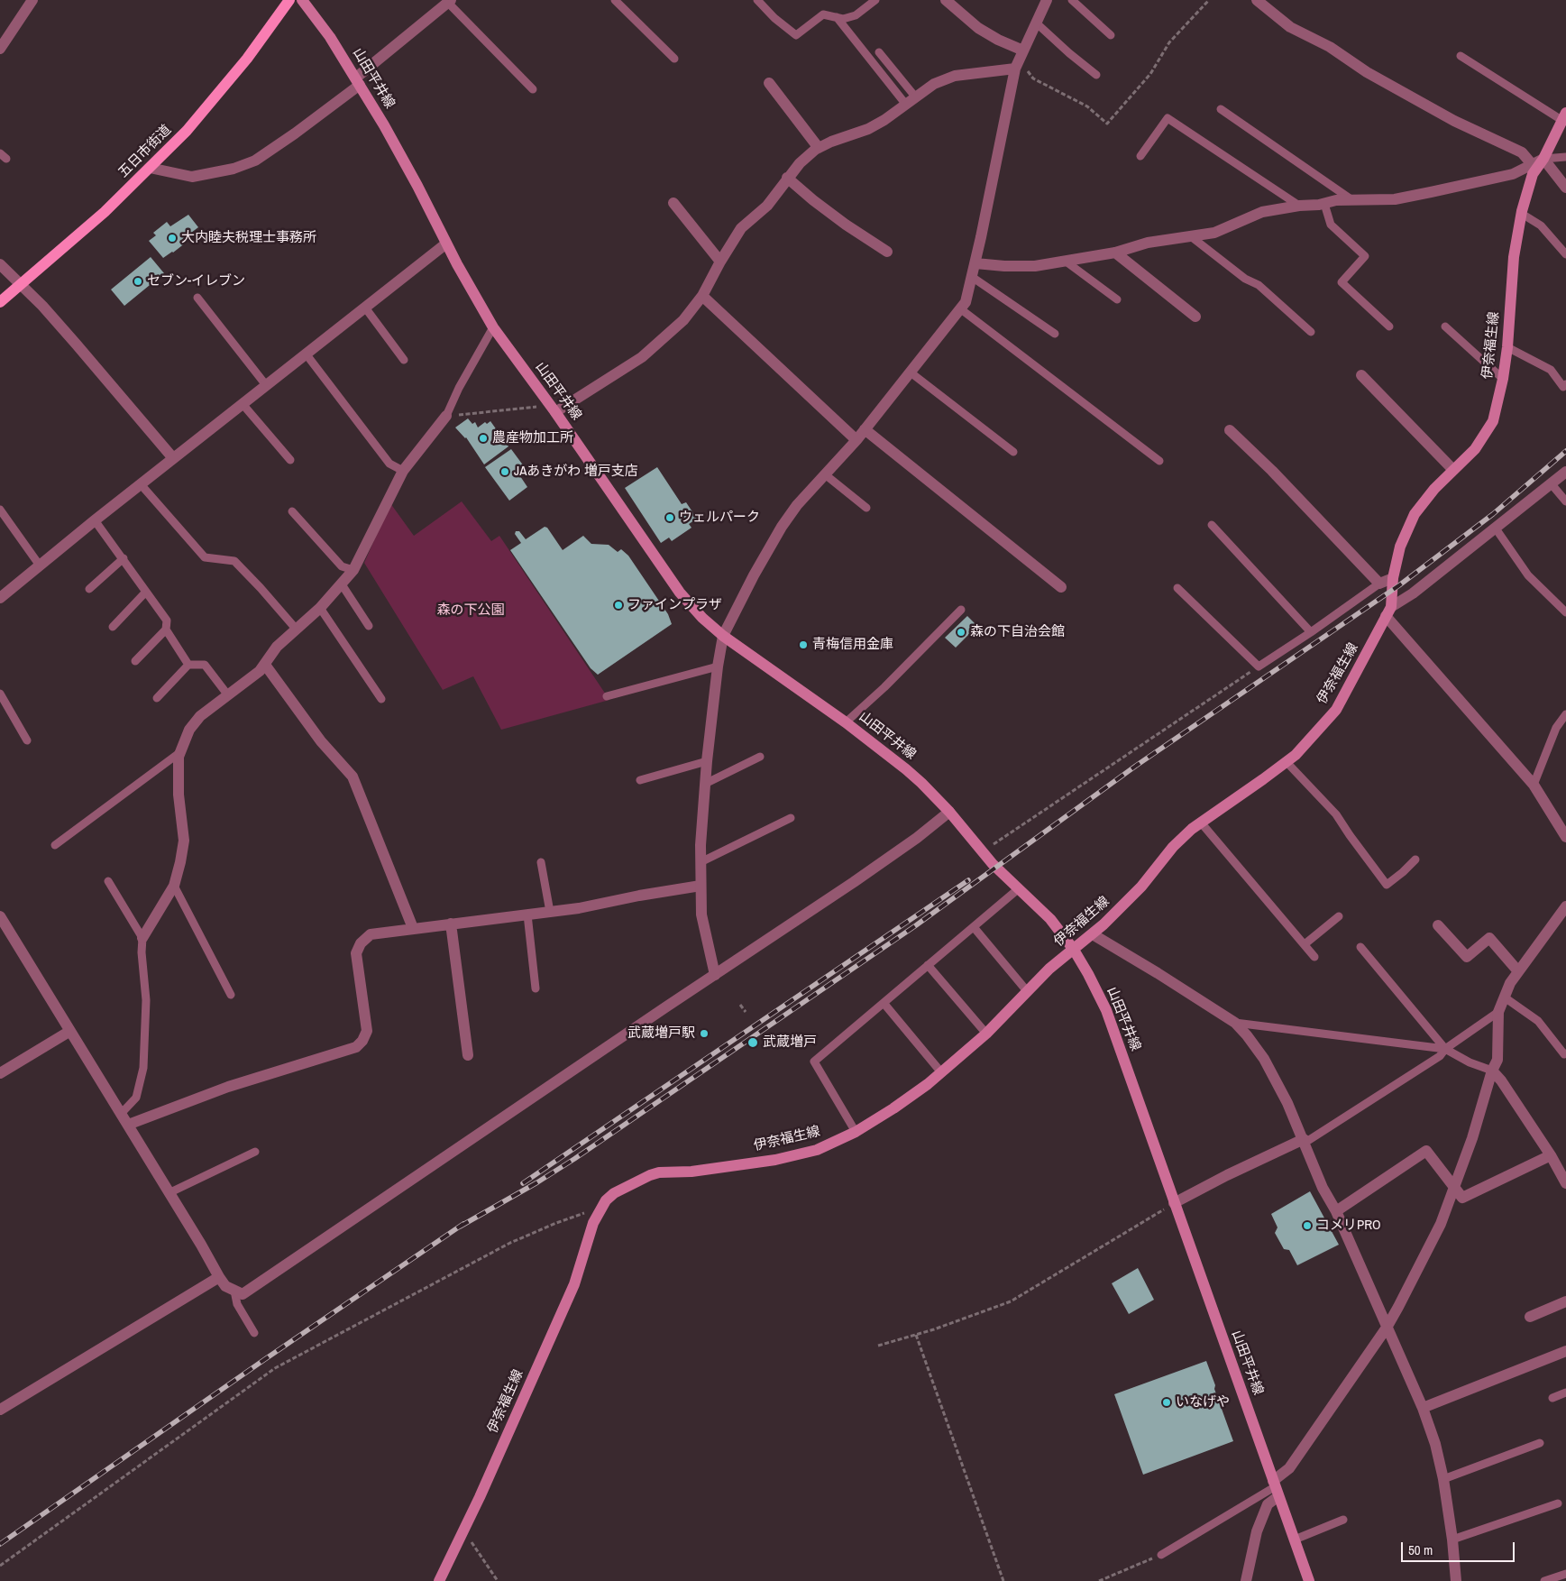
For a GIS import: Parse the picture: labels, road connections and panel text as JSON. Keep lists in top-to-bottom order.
{
  "streets": {
    "main road": ["山田平井線", "五日市街道", "伊奈福生線"]
  },
  "crossings": [
    ["山田平井線", "伊奈福生線"]
  ],
  "parks": ["森の下公園"],
  "places": [
    "大内睦夫税理士事務所",
    "セブン-イレブン",
    "農産物加工所",
    "JAあきがわ 増戸支店",
    "ウェルパーク",
    "ファインプラザ",
    "森の下自治会館",
    "青梅信用金庫",
    "武蔵増戸駅",
    "武蔵増戸",
    "コメリPRO",
    "いなげや"
  ],
  "scale_bar": "50 m"
}
